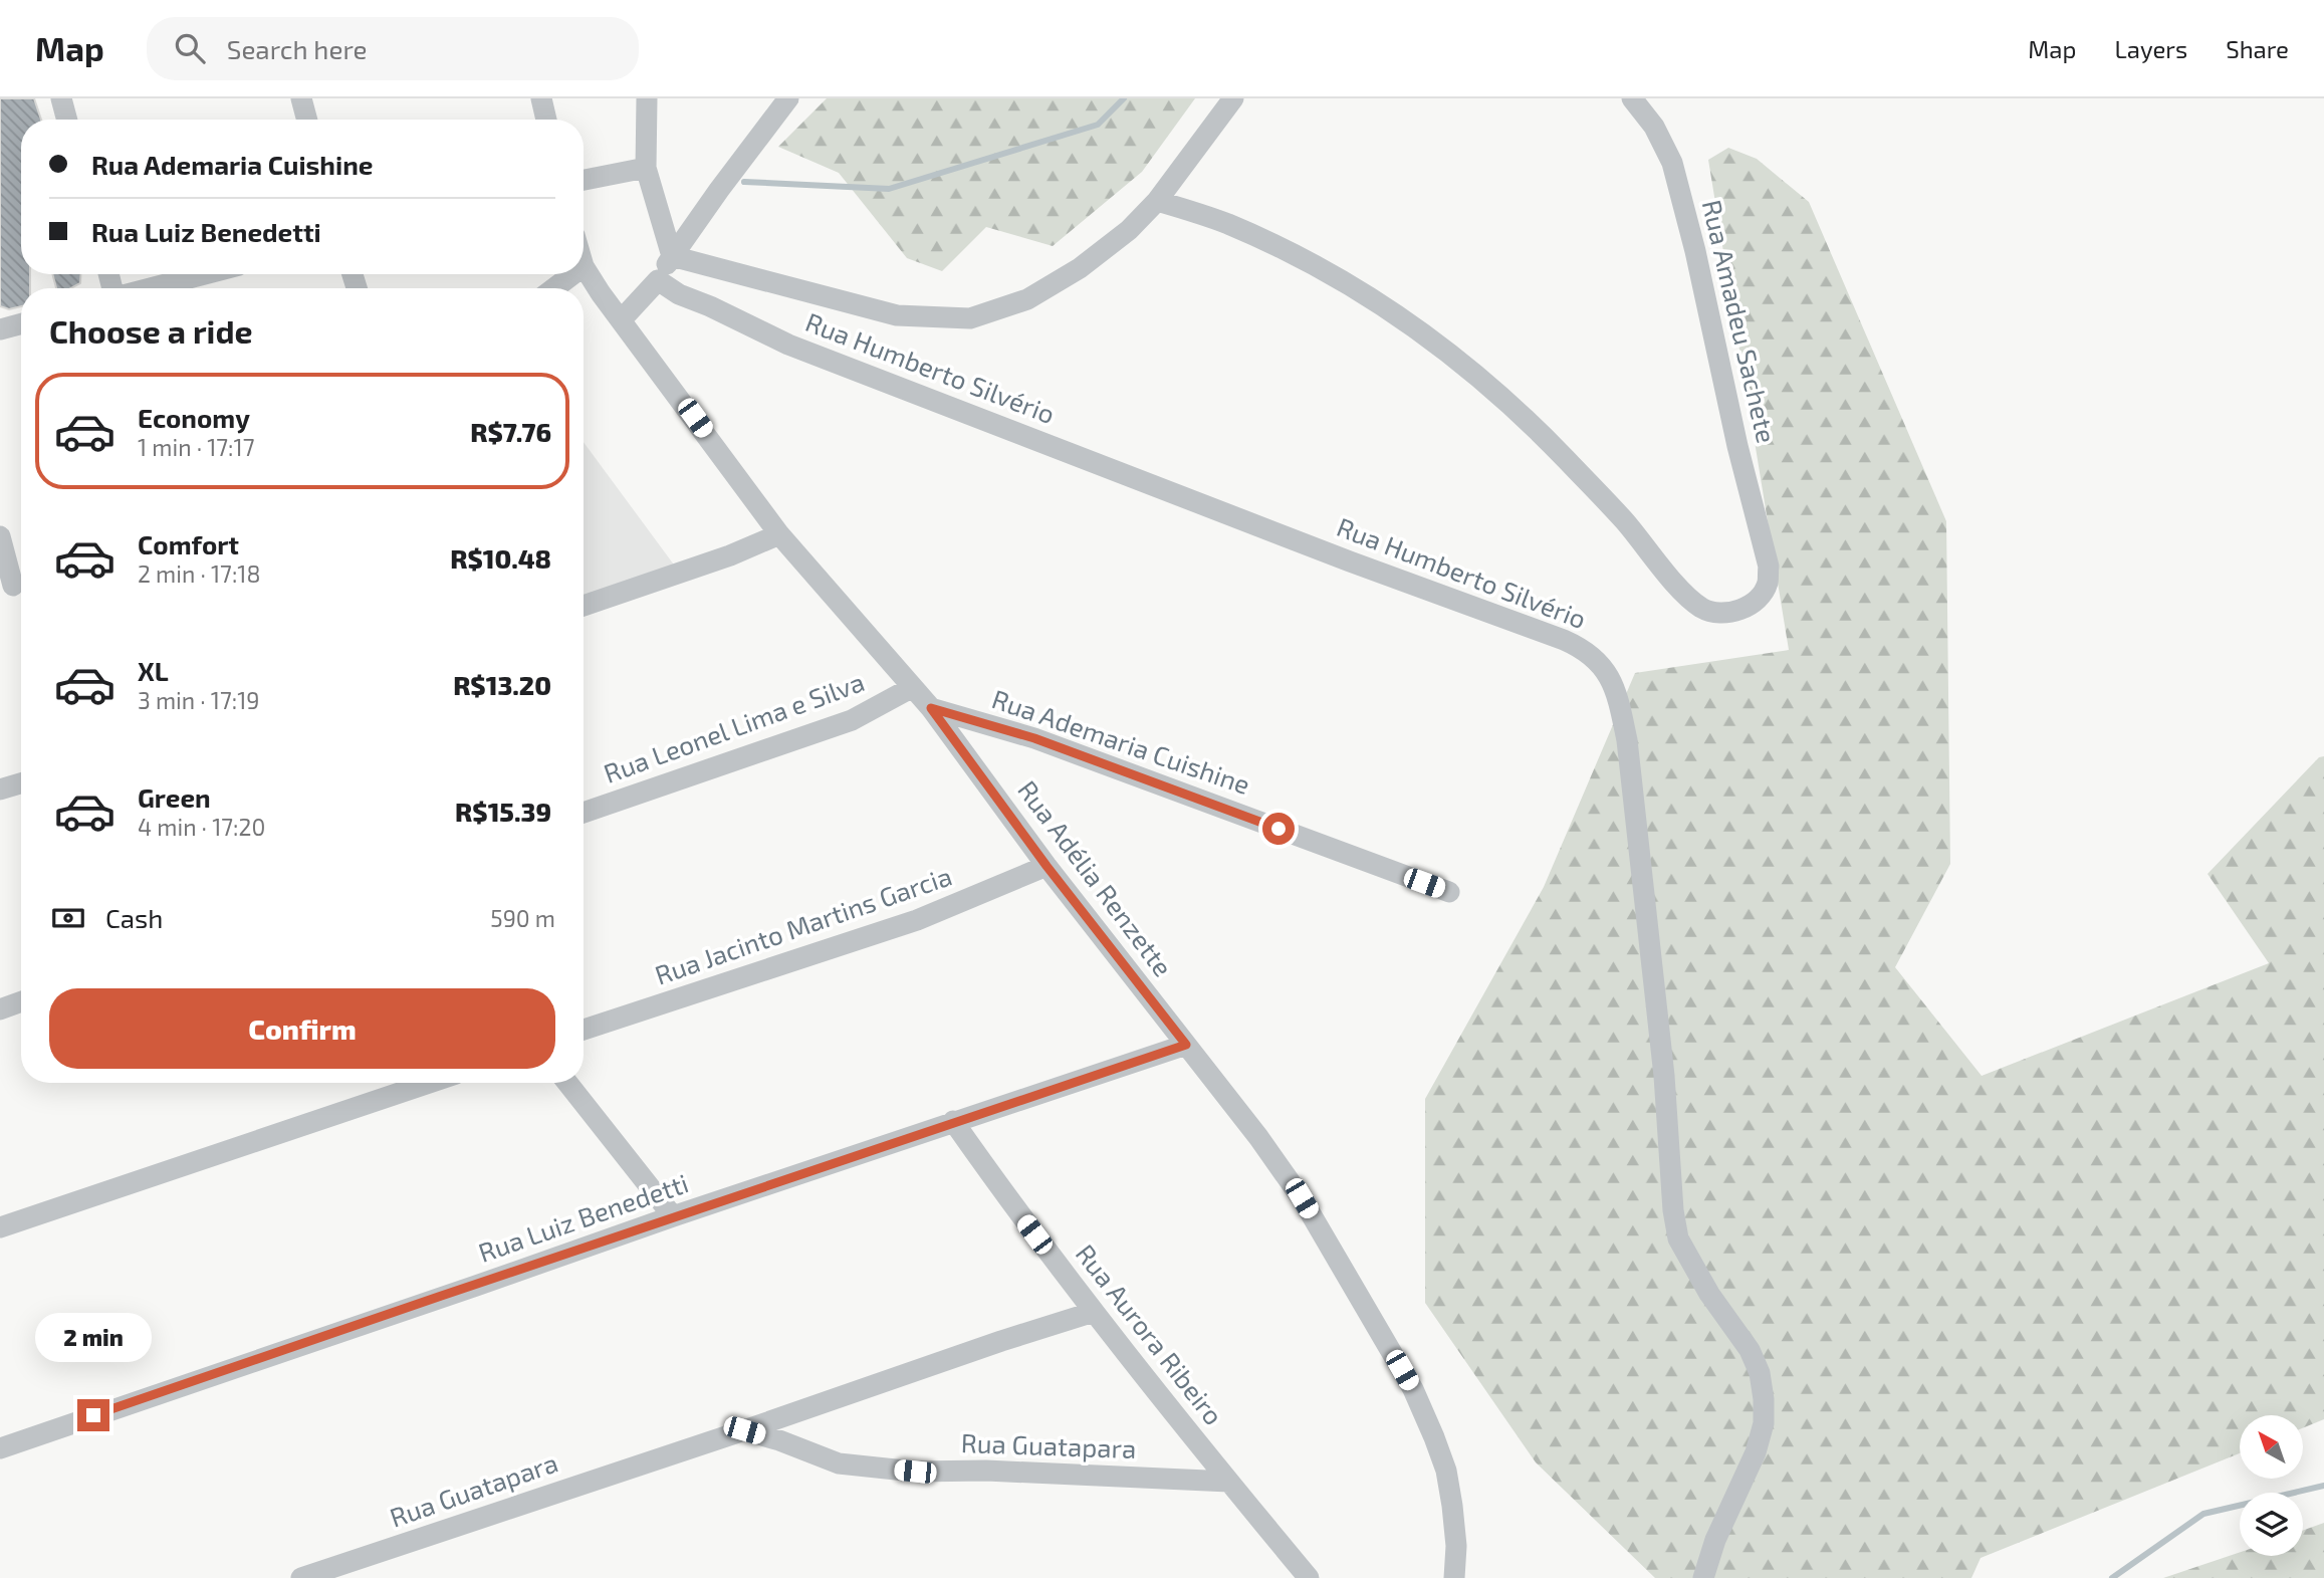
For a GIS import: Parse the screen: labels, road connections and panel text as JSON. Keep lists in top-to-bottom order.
{
  "streets": {
    "street": [
      "Rua Amadeu Sachete",
      "Rua Humberto Silvério",
      "Rua Leonel Lima e Silva",
      "Rua Ademaria Cuishine",
      "Rua Adélia Renzette",
      "Rua Jacinto Martins Garcia",
      "Rua Luiz Benedetti",
      "Rua Aurora Ribeiro",
      "Rua Guatapara"
    ]
  },
  "crossings": [
    ["Rua Leonel Lima e Silva", "Rua Adélia Renzette"],
    ["Rua Ademaria Cuishine", "Rua Adélia Renzette"],
    ["Rua Adélia Renzette", "Rua Jacinto Martins Garcia"],
    ["Rua Adélia Renzette", "Rua Luiz Benedetti"],
    ["Rua Luiz Benedetti", "Rua Aurora Ribeiro"],
    ["Rua Aurora Ribeiro", "Rua Guatapara"]
  ],
  "north": "top left",
  "page": {
    "header": "Map",
    "search": "Search here",
    "nav": ["Map", "Layers", "Share"],
    "banner": ["Rua Ademaria Cuishine", "Rua Luiz Benedetti"],
    "heading": "Choose a ride",
    "list": [
      {
        "name": "Economy",
        "note": "1 min · 17:17",
        "value": "R$7.76"
      },
      {
        "name": "Comfort",
        "note": "2 min · 17:18",
        "value": "R$10.48"
      },
      {
        "name": "XL",
        "note": "3 min · 17:19",
        "value": "R$13.20"
      },
      {
        "name": "Green",
        "note": "4 min · 17:20",
        "value": "R$15.39"
      }
    ],
    "pay": ["Cash", "590 m"],
    "buttons": "Confirm",
    "bubble": "2 min"
  }
}
